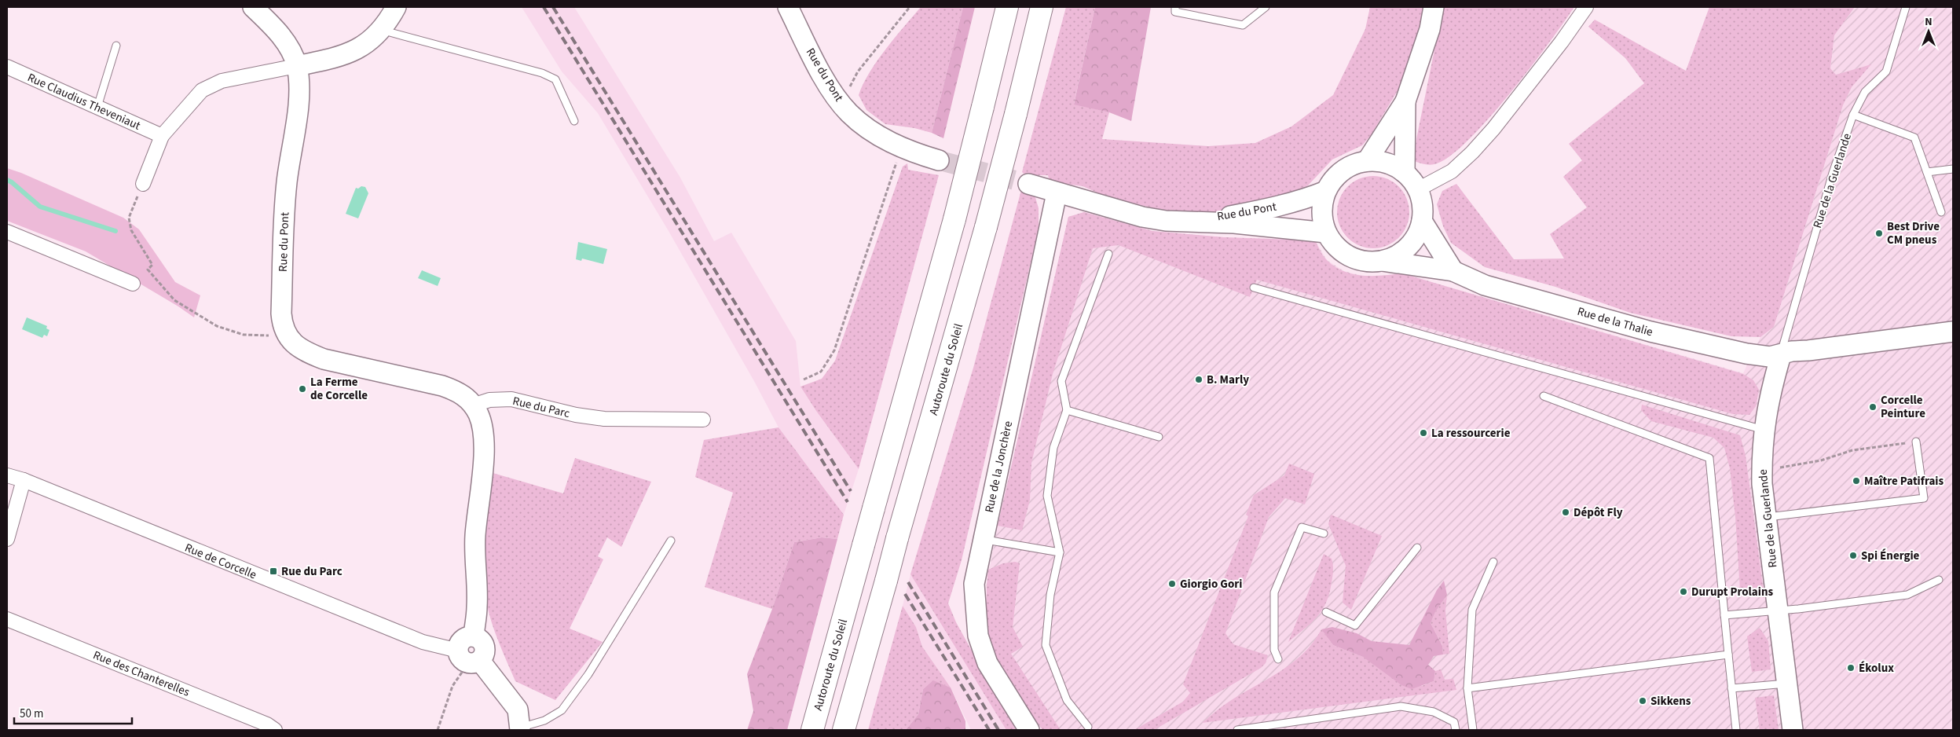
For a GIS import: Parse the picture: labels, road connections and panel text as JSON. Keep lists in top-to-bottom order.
{
  "streets": {
    "highway": ["Autoroute du Soleil"],
    "street": [
      "Rue du Pont",
      "Rue Claudius Theveniaut",
      "Rue de la Guerlande",
      "Rue de la Thalie",
      "Rue du Parc",
      "Rue de la Jonchère",
      "Rue de Corcelle",
      "Rue des Chanterelles"
    ]
  },
  "crossings": [
    ["Rue du Pont", "Rue de la Thalie"],
    ["Rue du Pont", "Rue du Parc"],
    ["Rue du Pont", "Rue de la Jonchère"],
    ["Rue de la Guerlande", "Rue de la Thalie"]
  ],
  "places": {
    "other": [
      "Best Drive CM pneus",
      "B. Marly",
      "La Ferme de Corcelle",
      "Corcelle Peinture",
      "La ressourcerie",
      "Maître Patifrais",
      "Dépôt Fly",
      "Spi Énergie",
      "Giorgio Gori",
      "Durupt Prolains",
      "Ékolux",
      "Sikkens"
    ],
    "transit": ["Rue du Parc"]
  },
  "scale_bar": "50 m",
  "north": "top"
}
